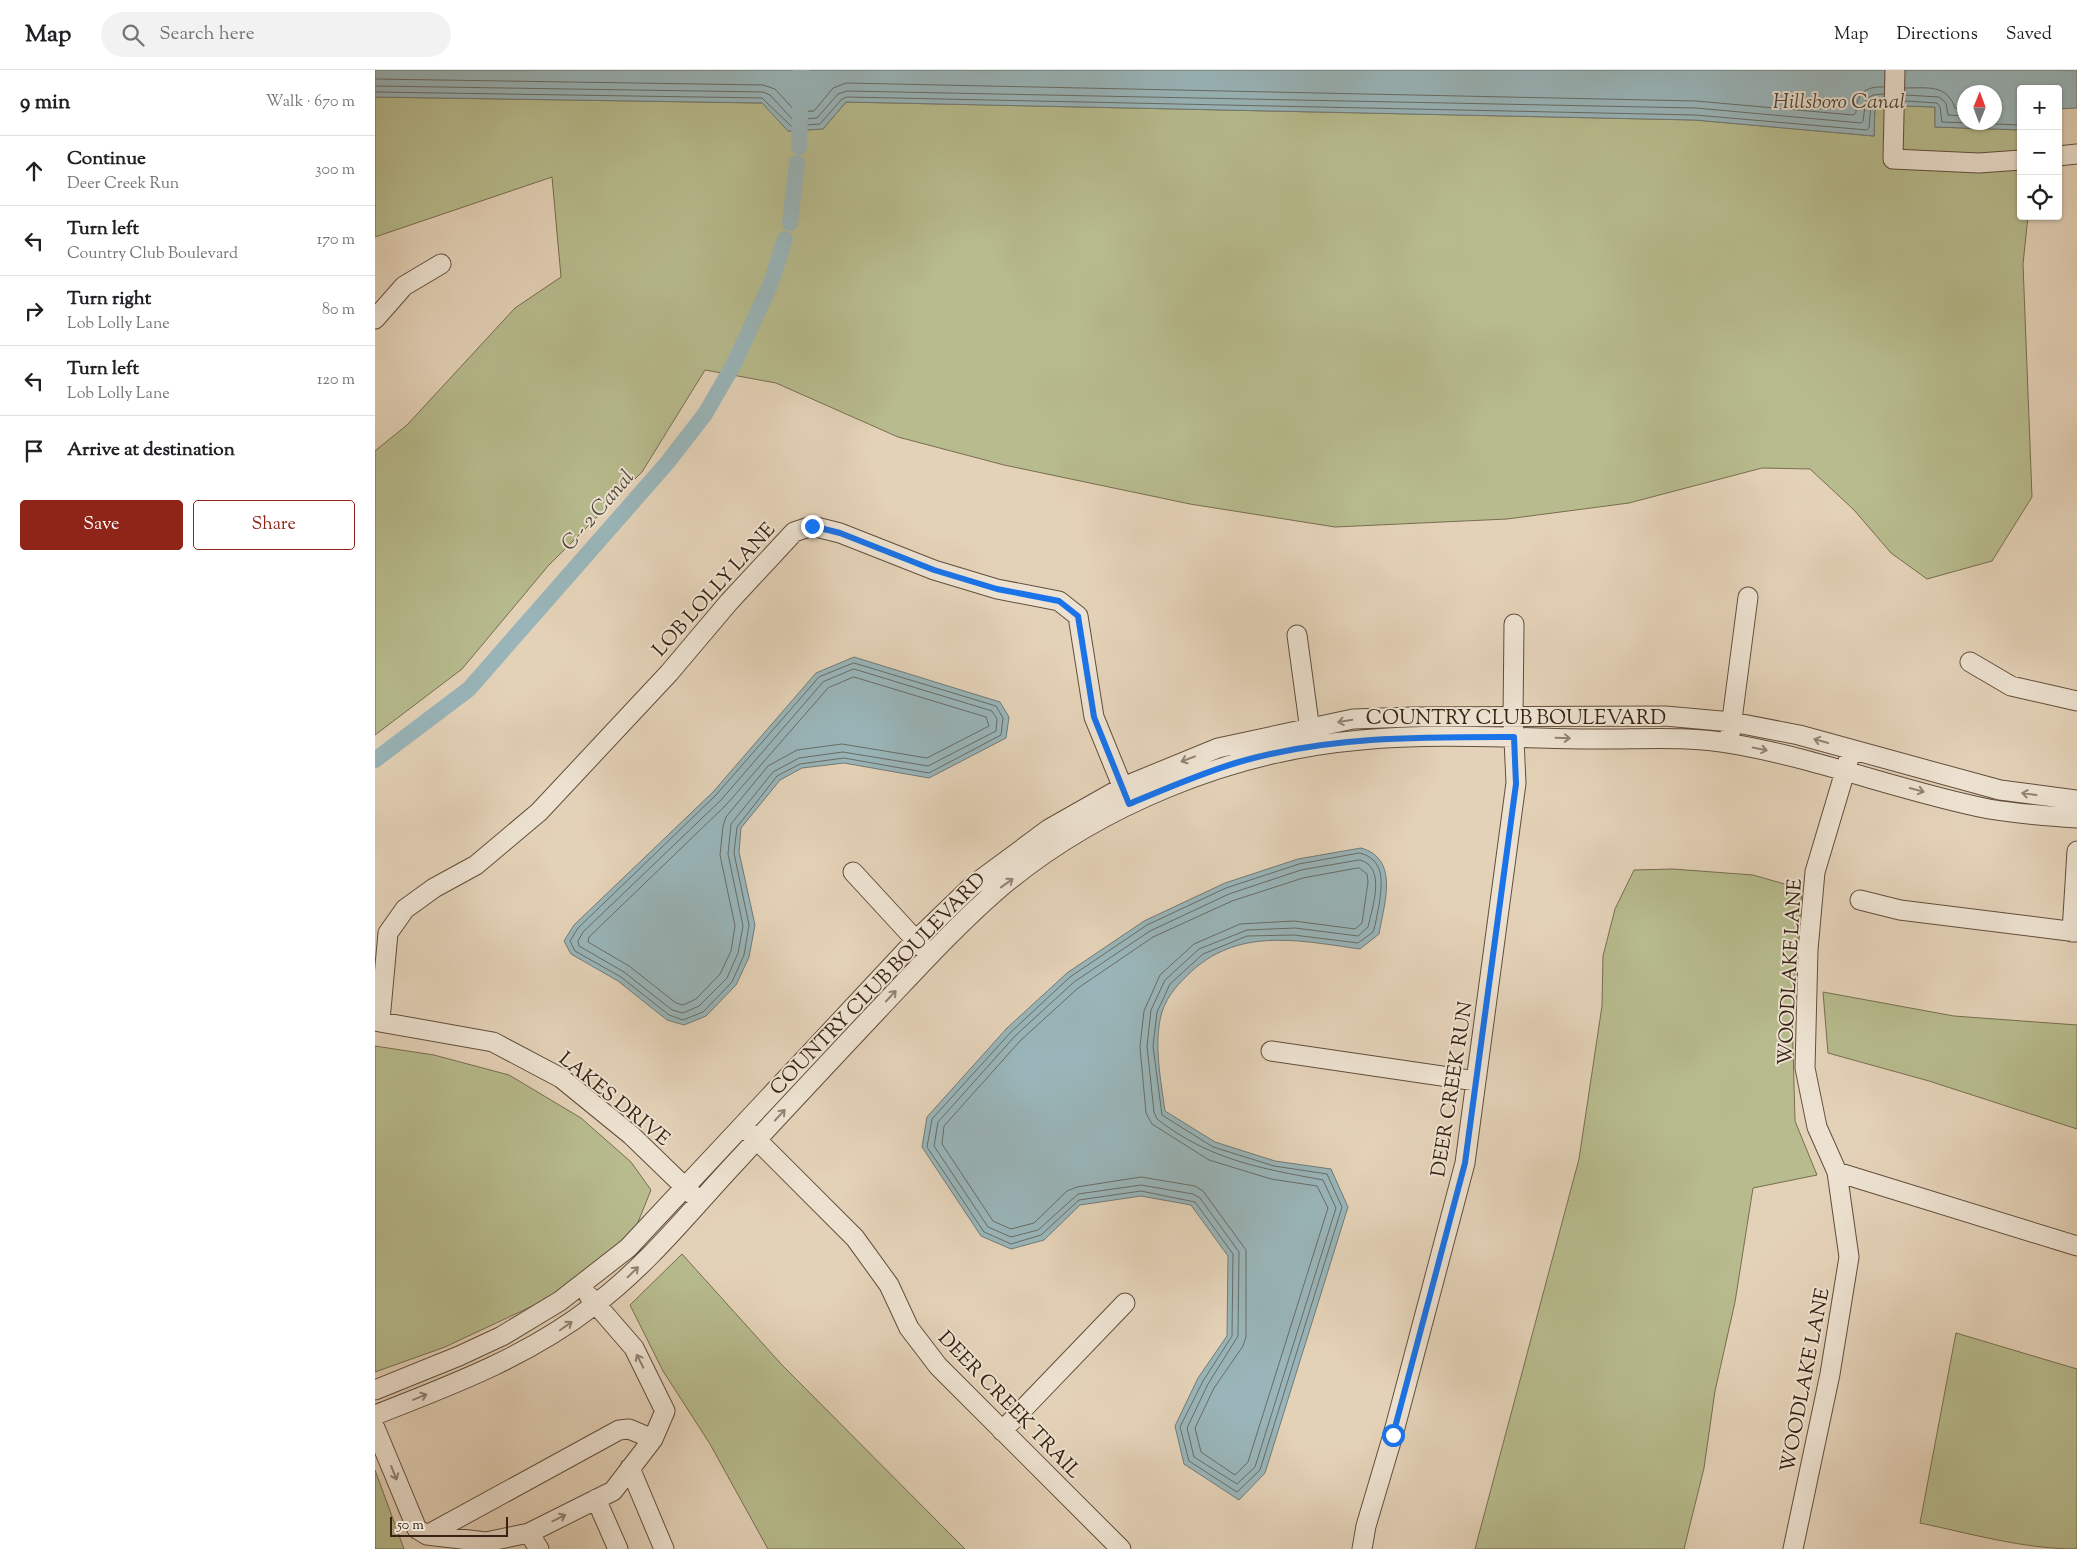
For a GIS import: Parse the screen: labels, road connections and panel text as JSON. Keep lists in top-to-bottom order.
{
  "streets": {
    "street": [
      "LOB LOLLY LANE",
      "COUNTRY CLUB BOULEVARD",
      "WOODLAKE LANE",
      "DEER CREEK RUN",
      "LAKES DRIVE",
      "DEER CREEK TRAIL"
    ]
  },
  "crossings": [
    ["LOB LOLLY LANE", "COUNTRY CLUB BOULEVARD"],
    ["LOB LOLLY LANE", "LAKES DRIVE"],
    ["COUNTRY CLUB BOULEVARD", "WOODLAKE LANE"],
    ["COUNTRY CLUB BOULEVARD", "DEER CREEK RUN"],
    ["COUNTRY CLUB BOULEVARD", "LAKES DRIVE"],
    ["COUNTRY CLUB BOULEVARD", "DEER CREEK TRAIL"]
  ],
  "water": ["Hillsboro Canal", "C - 2 Canal"],
  "scale_bar": "50 m",
  "north": "top",
  "page": {
    "header": "Map",
    "search": "Search here",
    "nav": ["Map", "Directions", "Saved"],
    "heading": ["9 min", "Walk · 670 m"],
    "map_buttons": ["+", "−"],
    "list": [
      ["Continue", "Deer Creek Run", "300 m"],
      ["Turn left", "Country Club Boulevard", "170 m"],
      ["Turn right", "Lob Lolly Lane", "80 m"],
      ["Turn left", "Lob Lolly Lane", "120 m"],
      "Arrive at destination"
    ],
    "buttons": ["Save", "Share"],
    "scale": "50 m"
  }
}
